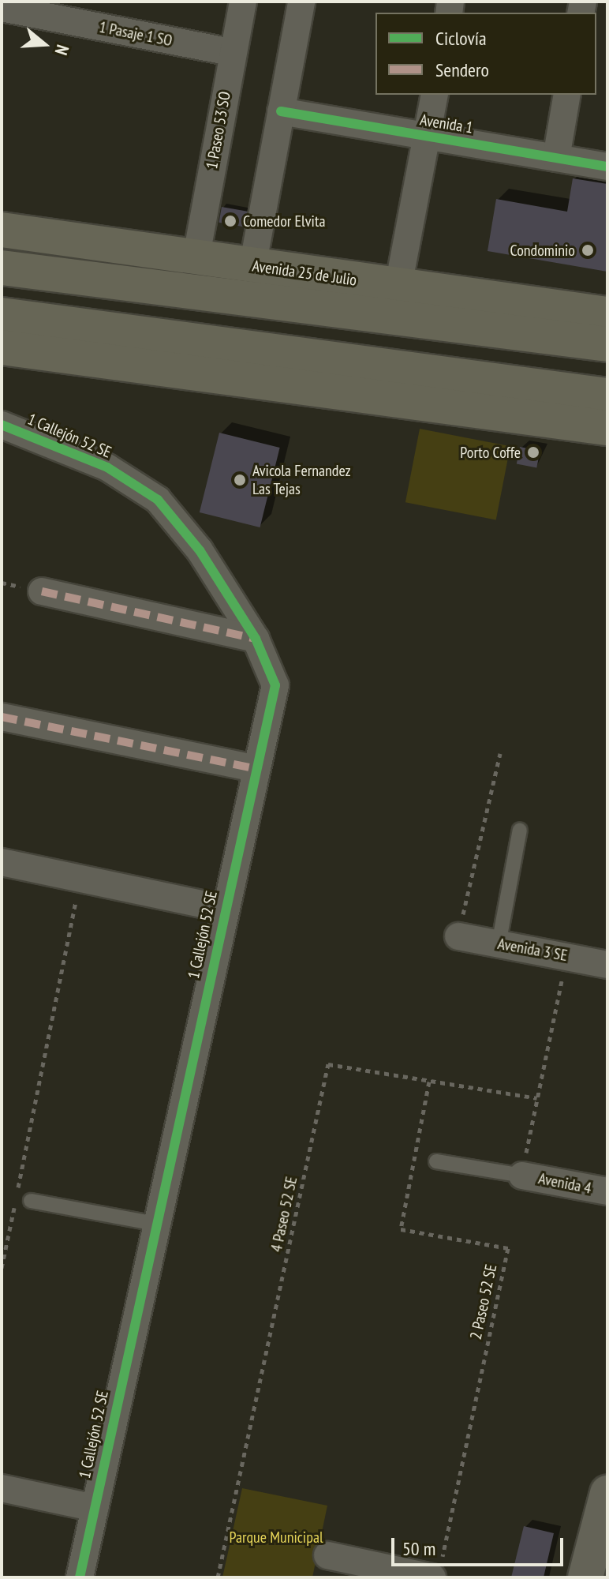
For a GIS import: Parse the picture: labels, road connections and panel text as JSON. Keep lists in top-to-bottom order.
{
  "streets": {
    "main road": ["Avenida 25 de Julio"],
    "street": [
      "1 Pasaje 1 SO",
      "Avenida 1",
      "1 Paseo 53 SO",
      "1 Callejón 52 SE",
      "Avenida 3 SE",
      "Avenida 4"
    ],
    "path": ["4 Paseo 52 SE", "2 Paseo 52 SE"]
  },
  "crossings": [
    ["1 Pasaje 1 SO", "1 Paseo 53 SO"],
    ["1 Paseo 53 SO", "Avenida 25 de Julio"],
    ["4 Paseo 52 SE", "2 Paseo 52 SE"]
  ],
  "parks": ["Parque Municipal"],
  "places": [
    "Comedor Elvita",
    "Condominio",
    "Porto Coffe",
    "Avicola Fernandez Las Tejas"
  ],
  "legend": ["Ciclovía", "Sendero"],
  "scale_bar": "50 m",
  "north": "right"
}
